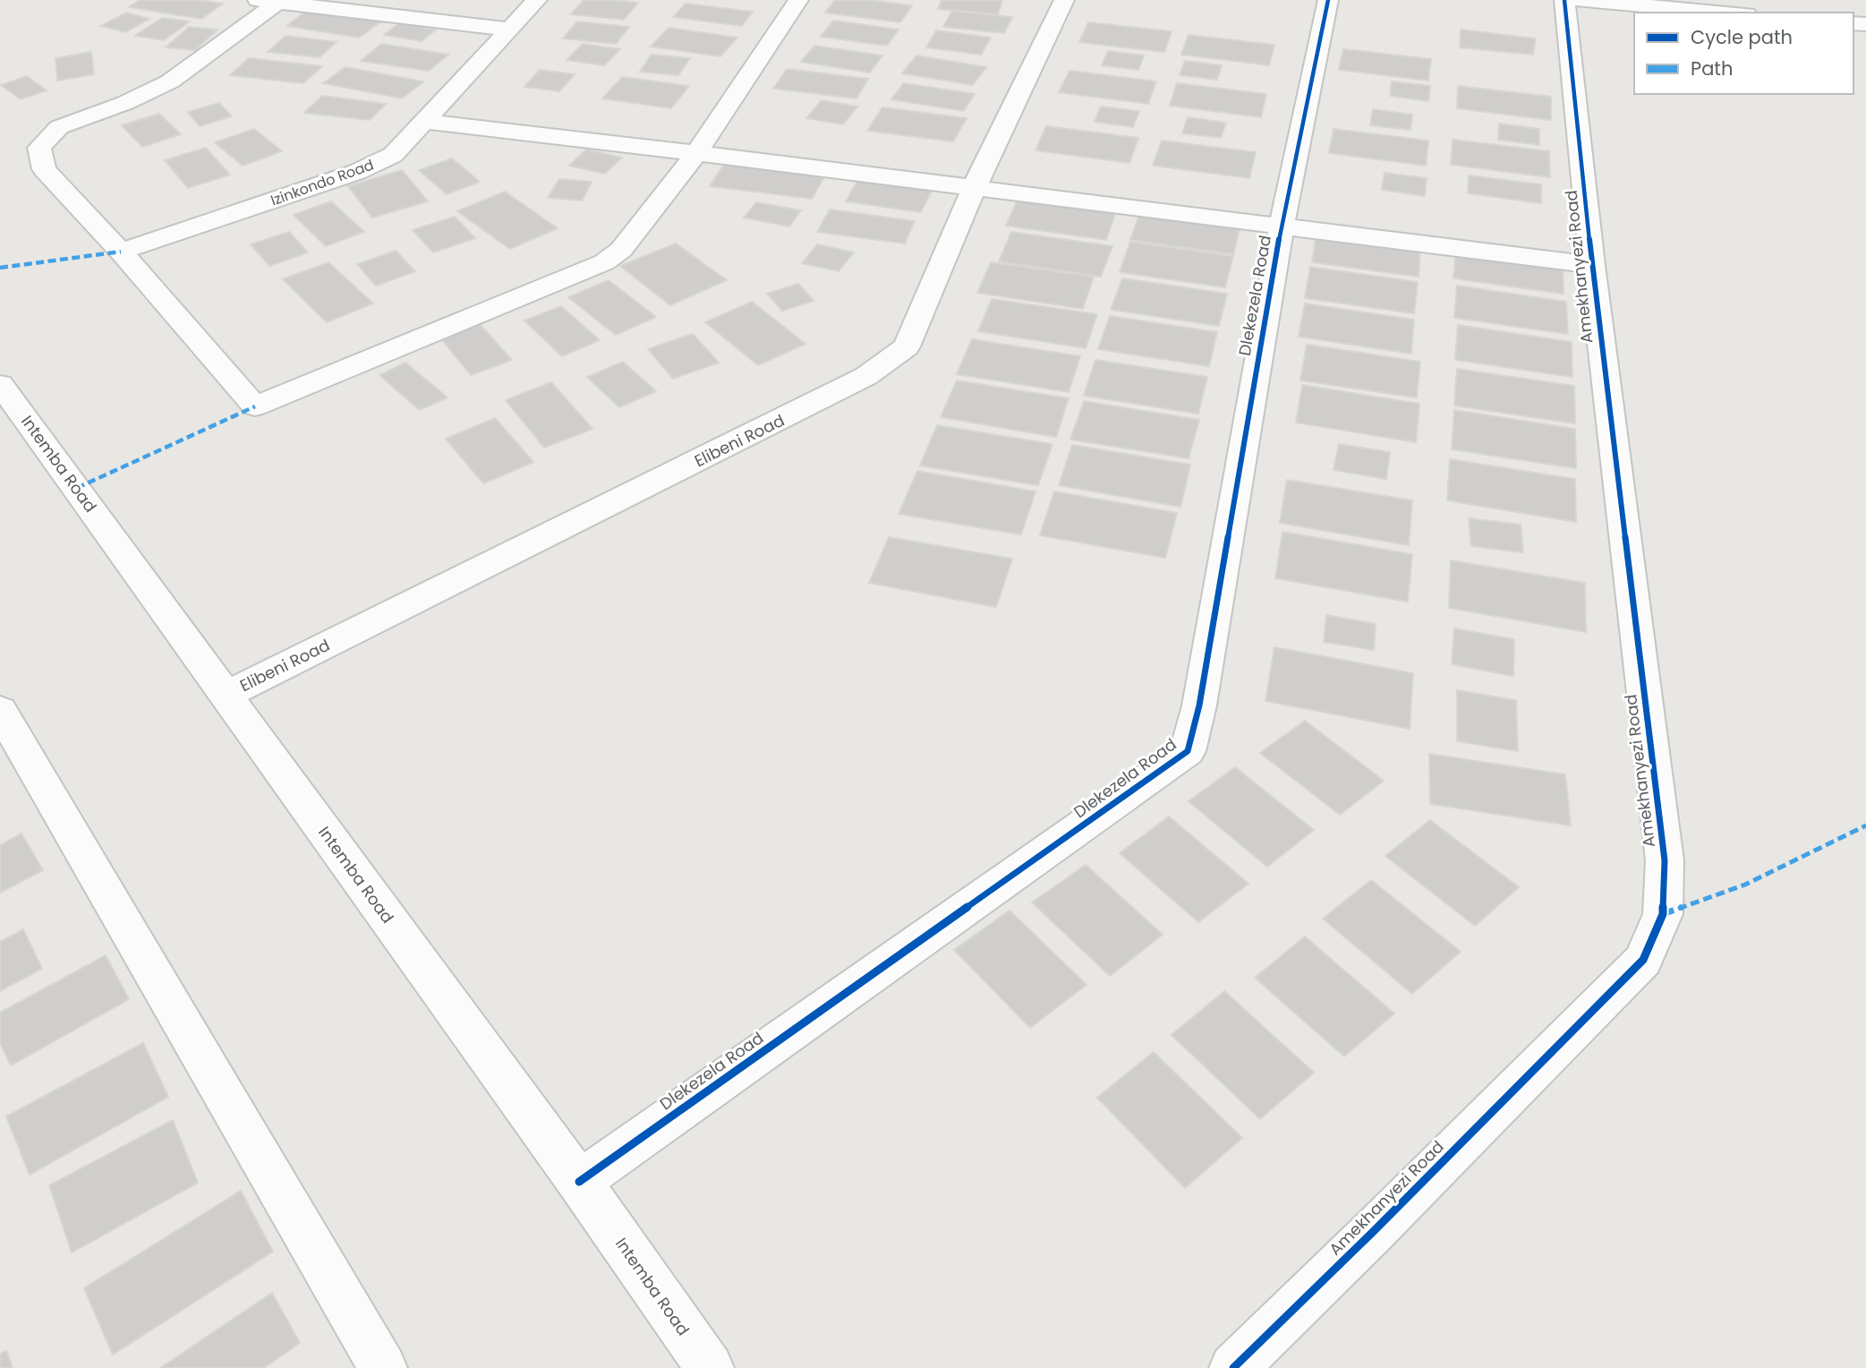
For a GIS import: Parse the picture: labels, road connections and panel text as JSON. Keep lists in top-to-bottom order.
{
  "streets": {
    "street": [
      "Izinkondo Road",
      "Amekhanyezi Road",
      "Dlekezela Road",
      "Elibeni Road",
      "Intemba Road"
    ]
  },
  "crossings": [
    ["Dlekezela Road", "Intemba Road"],
    ["Elibeni Road", "Intemba Road"]
  ],
  "legend": ["Cycle path", "Path"]
}
